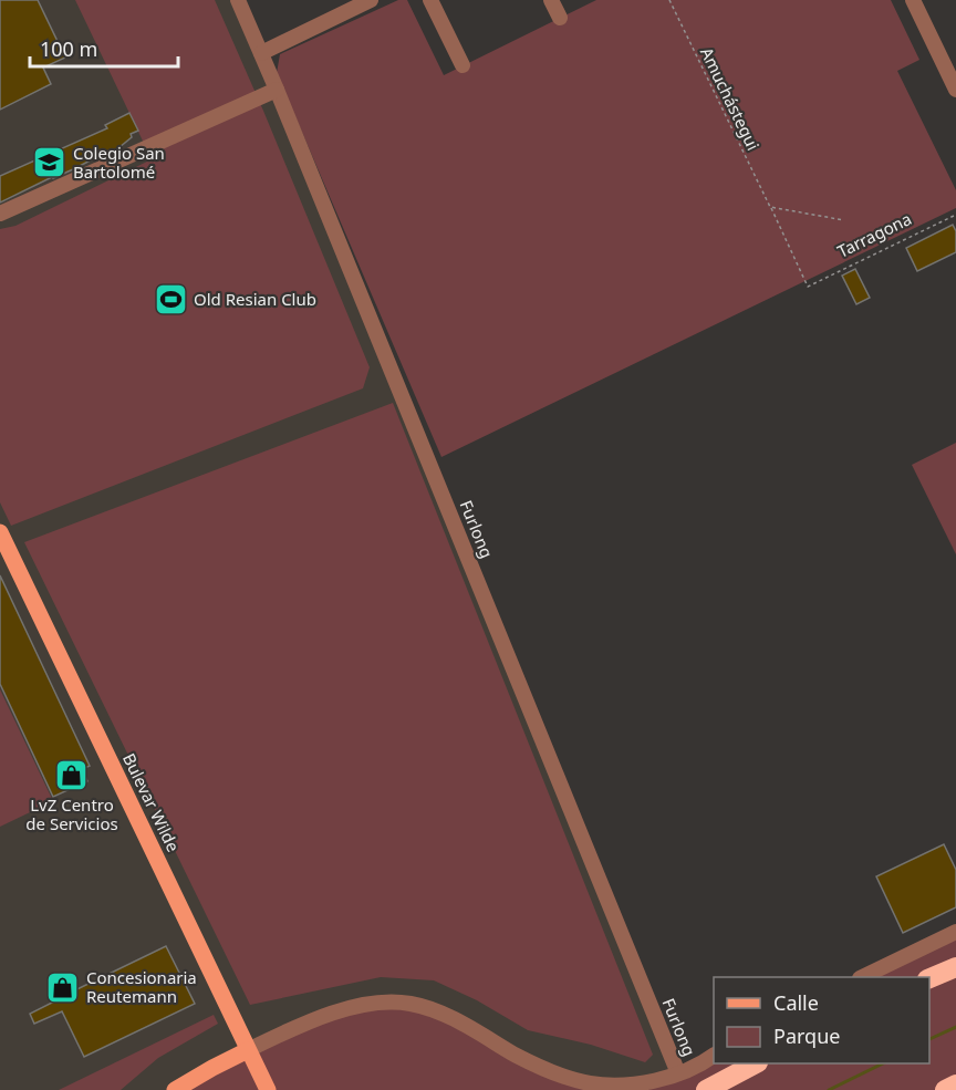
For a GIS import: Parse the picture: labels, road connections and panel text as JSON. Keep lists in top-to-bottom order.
{
  "streets": {
    "main road": ["Bulevar Wilde"],
    "street": ["Furlong"],
    "path": ["Amuchástegui", "Tarragona"]
  },
  "crossings": [
    ["Amuchástegui", "Tarragona"]
  ],
  "places": {
    "school or university": ["Colegio San Bartolomé"],
    "sports": ["Old Resian Club"],
    "shop": ["LvZ Centro de Servicios", "Concesionaria Reutemann"]
  },
  "legend": ["Calle", "Parque"],
  "scale_bar": "100 m"
}
